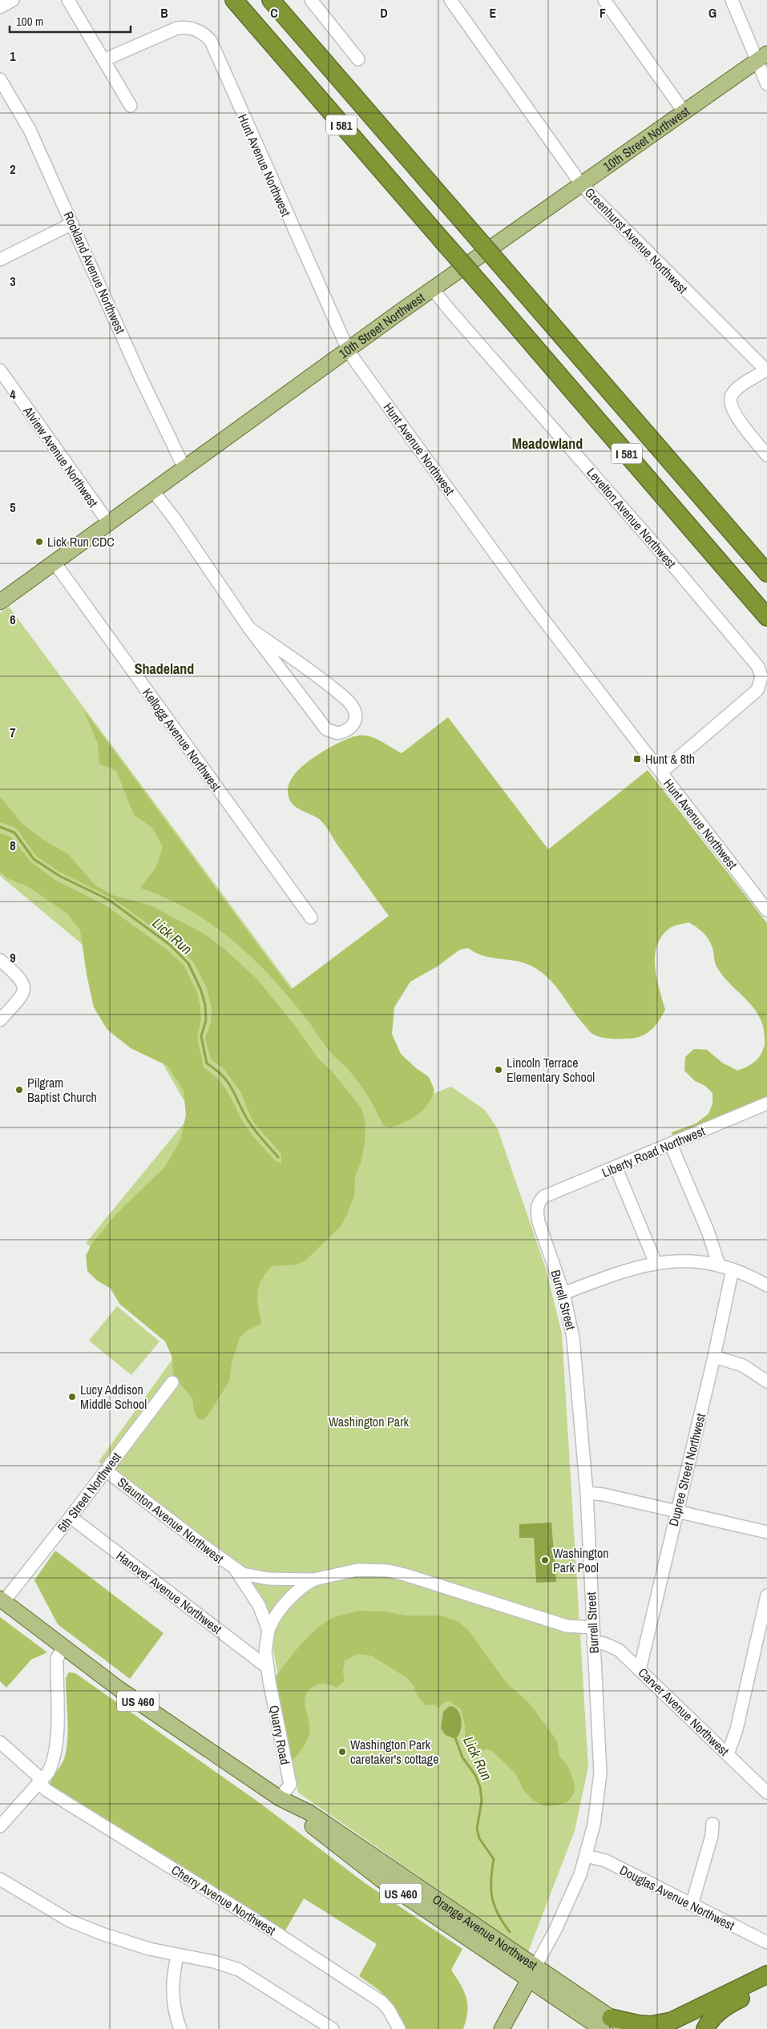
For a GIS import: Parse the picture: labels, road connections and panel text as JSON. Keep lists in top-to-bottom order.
{
  "streets": {
    "highway": ["I 581"],
    "main road": ["10th Street Northwest", "US 460", "Orange Avenue Northwest"],
    "street": [
      "Hunt Avenue Northwest",
      "Greenhurst Avenue Northwest",
      "Rockland Avenue Northwest",
      "Alview Avenue Northwest",
      "Levelton Avenue Northwest",
      "Kellogg Avenue Northwest",
      "Liberty Road Northwest",
      "Burrell Street",
      "Dupree Street Northwest",
      "5th Street Northwest",
      "Staunton Avenue Northwest",
      "Hanover Avenue Northwest",
      "Carver Avenue Northwest",
      "Quarry Road",
      "Douglas Avenue Northwest",
      "Cherry Avenue Northwest"
    ]
  },
  "crossings": [
    ["10th Street Northwest", "Hunt Avenue Northwest"],
    ["10th Street Northwest", "Greenhurst Avenue Northwest"],
    ["10th Street Northwest", "Rockland Avenue Northwest"],
    ["10th Street Northwest", "Alview Avenue Northwest"],
    ["10th Street Northwest", "Levelton Avenue Northwest"],
    ["10th Street Northwest", "Kellogg Avenue Northwest"],
    ["Hunt Avenue Northwest", "Levelton Avenue Northwest"],
    ["Liberty Road Northwest", "Burrell Street"],
    ["Burrell Street", "Carver Avenue Northwest"],
    ["Burrell Street", "Douglas Avenue Northwest"],
    ["Burrell Street", "Orange Avenue Northwest"],
    ["Dupree Street Northwest", "Carver Avenue Northwest"],
    ["5th Street Northwest", "Staunton Avenue Northwest"],
    ["5th Street Northwest", "Hanover Avenue Northwest"],
    ["5th Street Northwest", "Orange Avenue Northwest"],
    ["Hanover Avenue Northwest", "Quarry Road"],
    ["Quarry Road", "Orange Avenue Northwest"]
  ],
  "districts": ["Meadowland", "Shadeland"],
  "water": ["Lick Run"],
  "parks": ["Washington Park"],
  "places": {
    "other": [
      "Lick Run CDC",
      "Lincoln Terrace Elementary School",
      "Pilgram Baptist Church",
      "Lucy Addison Middle School",
      "Washington Park Pool",
      "Washington Park caretaker's cottage"
    ],
    "transit": ["Hunt & 8th"]
  },
  "scale_bar": "100 m",
  "grid": {
    "columns": [
      "B",
      "C",
      "D",
      "E",
      "F",
      "G"
    ],
    "rows": [
      "1",
      "2",
      "3",
      "4",
      "5",
      "6",
      "7",
      "8",
      "9"
    ]
  }
}
